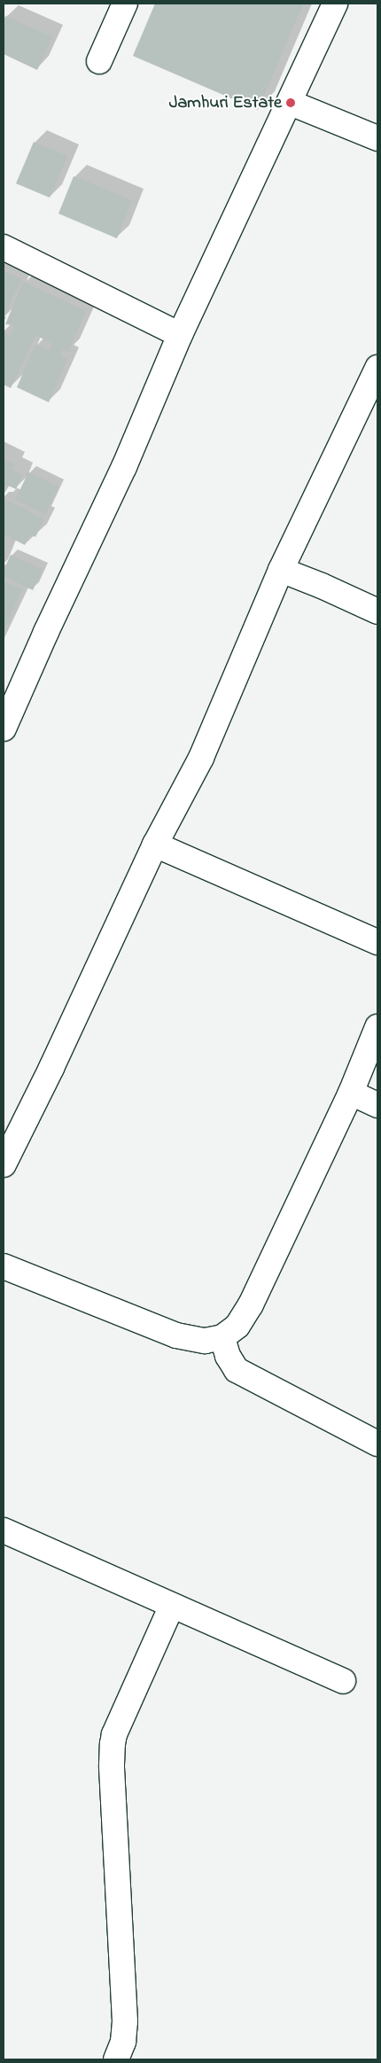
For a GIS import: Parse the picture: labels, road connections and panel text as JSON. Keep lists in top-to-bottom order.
{
  "places": ["Jamhuri Estate"]
}
